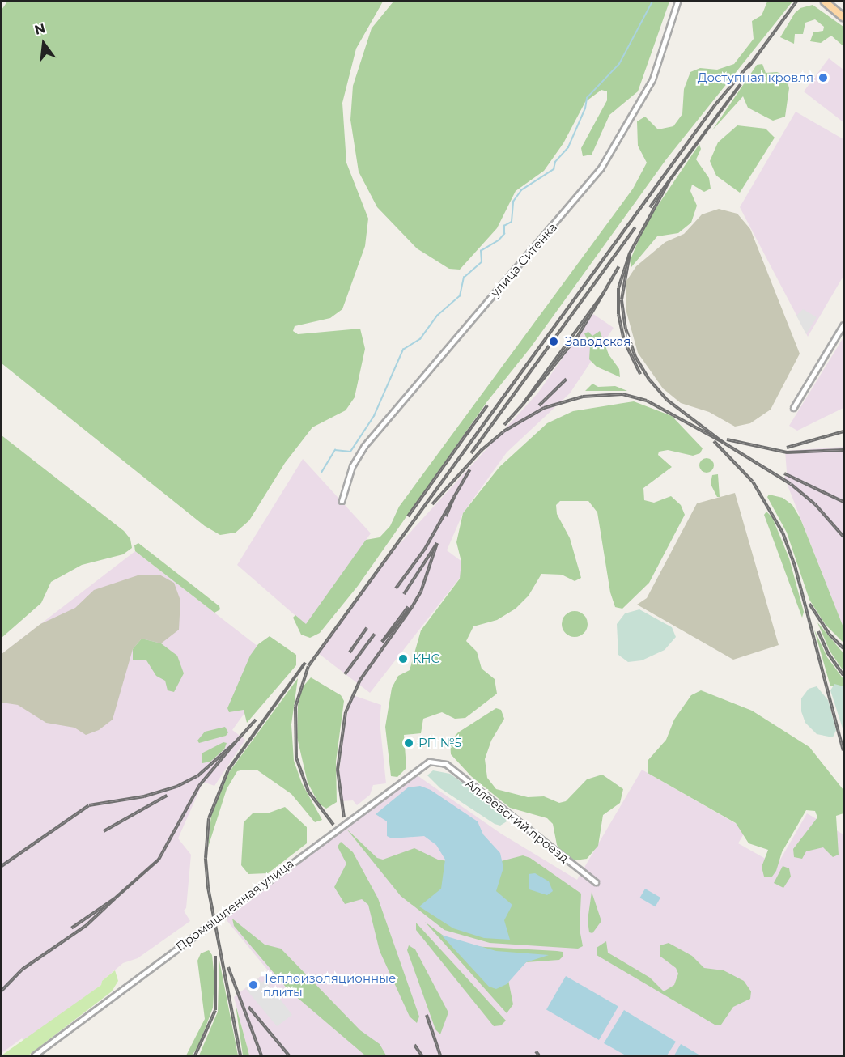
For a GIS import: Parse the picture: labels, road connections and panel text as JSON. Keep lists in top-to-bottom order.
{
  "streets": {
    "street": ["улица Ситенка", "Аллеевский проезд", "Промышленная улица"]
  },
  "crossings": [
    ["Аллеевский проезд", "Промышленная улица"]
  ],
  "places": [
    "Доступная кровля",
    "Заводская",
    "КНС",
    "РП №5",
    "Теплоизоляционные плиты"
  ],
  "north": "top"
}
